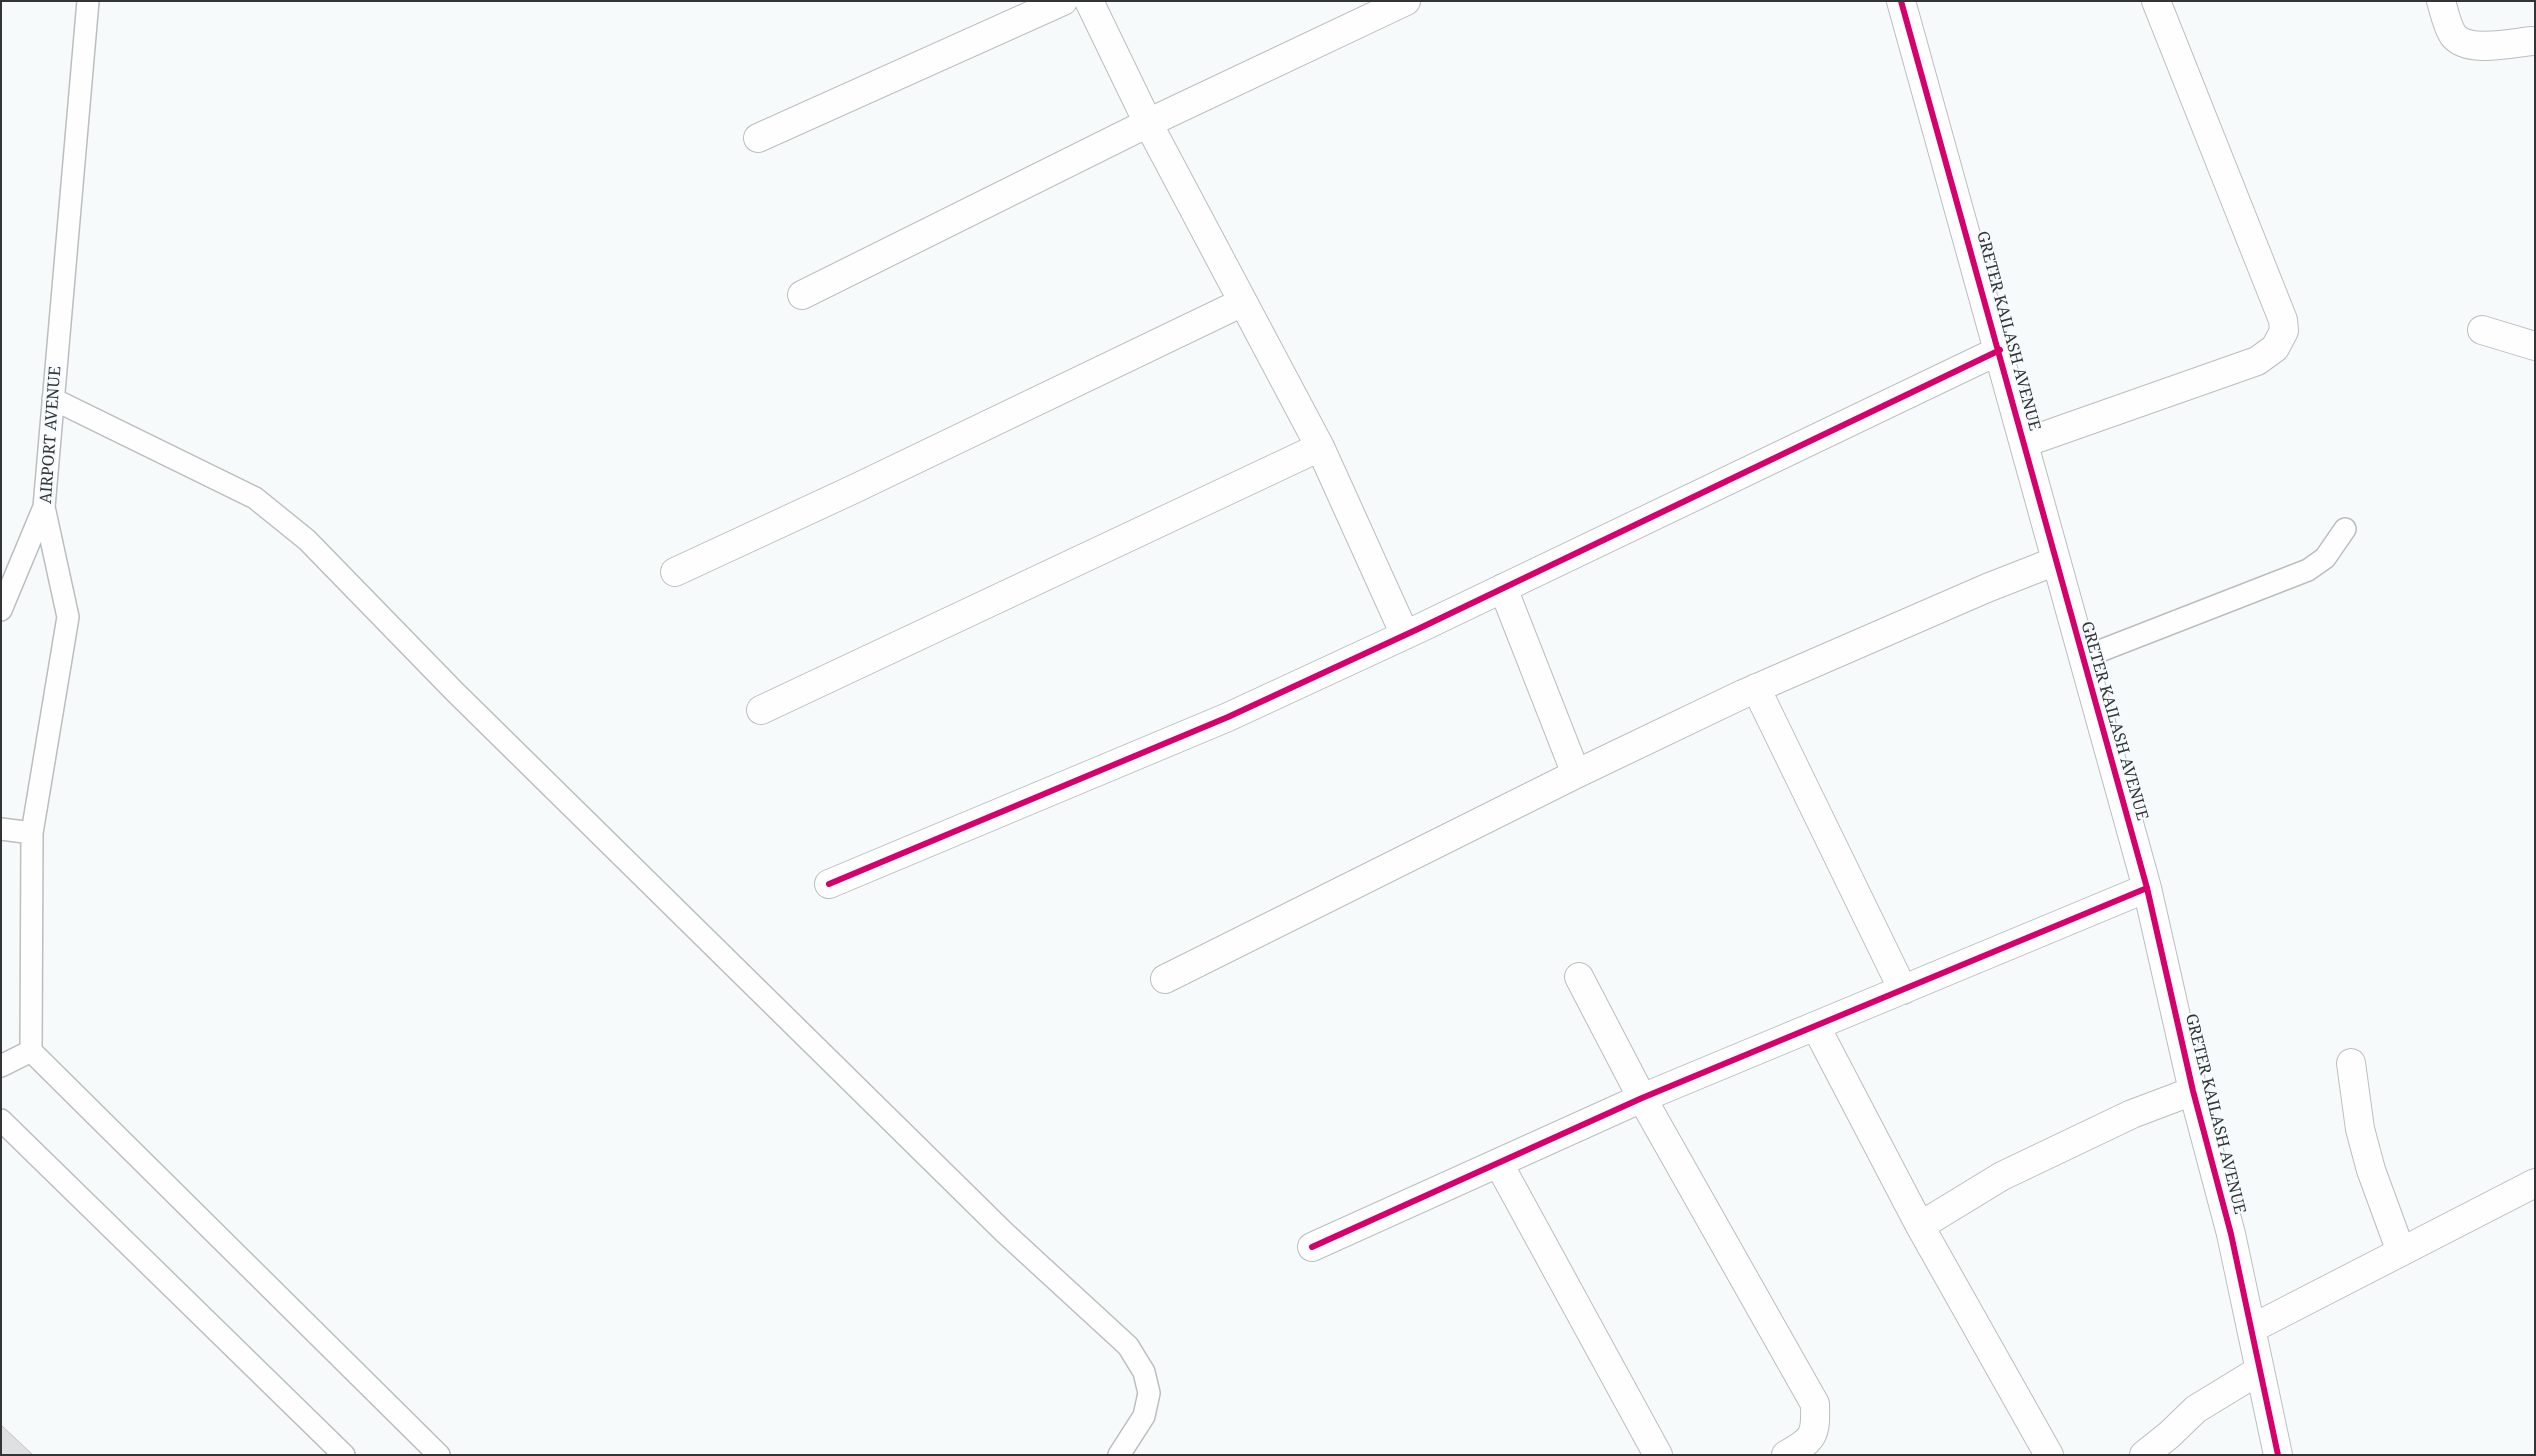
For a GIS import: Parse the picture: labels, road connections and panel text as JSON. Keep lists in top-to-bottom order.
{
  "streets": {
    "street": ["GRETER KAILASH AVENUE"],
    "lane": ["AIRPORT AVENUE"]
  }
}
